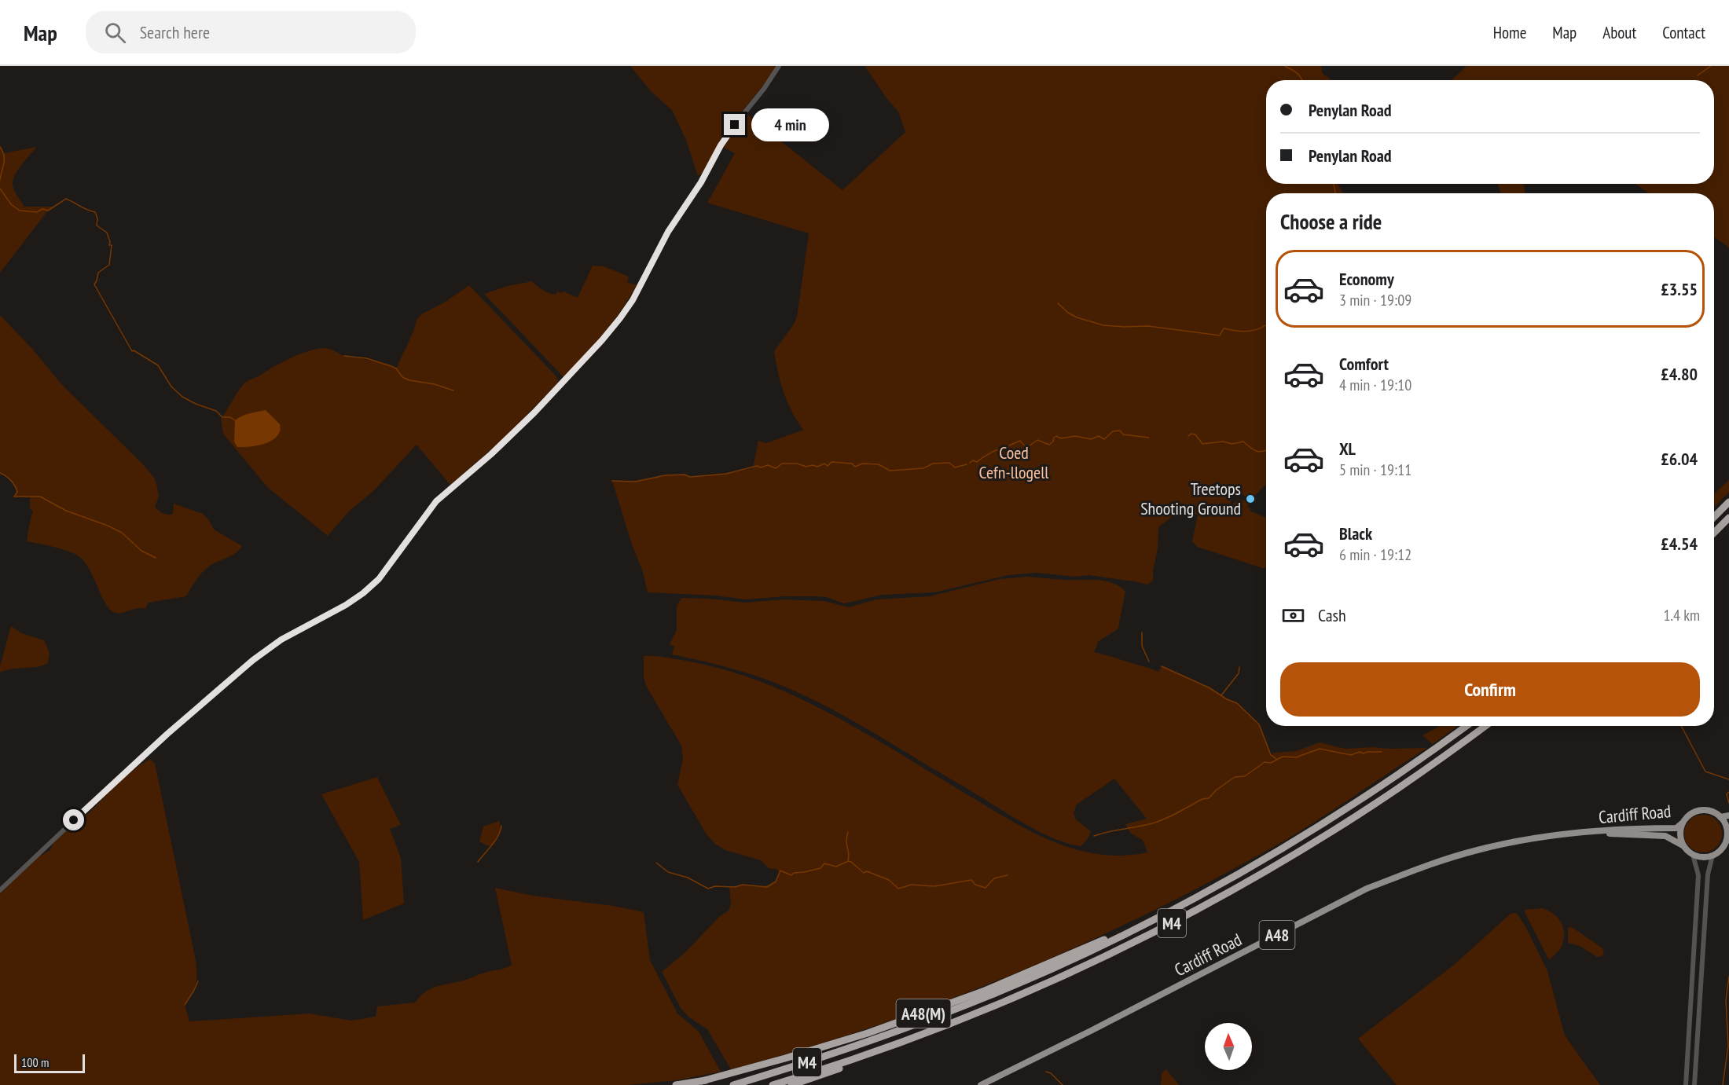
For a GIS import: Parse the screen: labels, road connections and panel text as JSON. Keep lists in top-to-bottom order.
{
  "streets": {
    "highway": ["M4", "A48(M)"],
    "main road": ["Cardiff Road", "A48"]
  },
  "crossings": [
    ["M4", "A48(M)"]
  ],
  "parks": ["Coed Cefn-llogell"],
  "places": ["Treetops Shooting Ground"],
  "scale_bar": "100 m",
  "north": "top",
  "page": {
    "header": "Map",
    "search": "Search here",
    "nav": [
      "Home",
      "Map",
      "About",
      "Contact"
    ],
    "banner": ["Penylan Road", "Penylan Road"],
    "bubble": "4 min",
    "heading": "Choose a ride",
    "list": [
      {
        "name": "Economy",
        "note": "3 min · 19:09",
        "value": "£3.55"
      },
      {
        "name": "Comfort",
        "note": "4 min · 19:10",
        "value": "£4.80"
      },
      {
        "name": "XL",
        "note": "5 min · 19:11",
        "value": "£6.04"
      },
      {
        "name": "Black",
        "note": "6 min · 19:12",
        "value": "£4.54"
      }
    ],
    "pay": ["Cash", "1.4 km"],
    "buttons": "Confirm",
    "scale": "100 m"
  }
}
